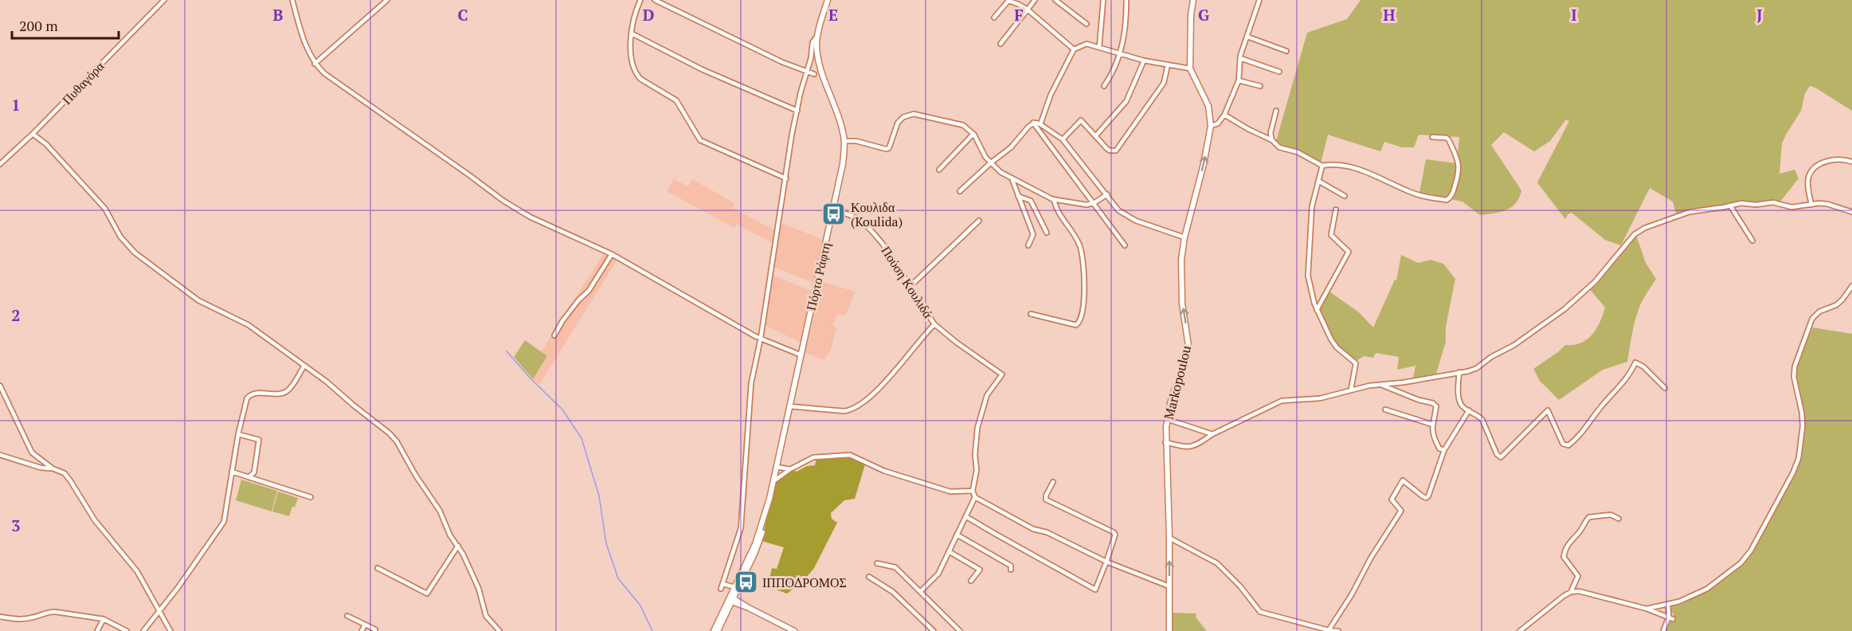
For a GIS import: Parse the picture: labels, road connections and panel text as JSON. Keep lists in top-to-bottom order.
{
  "streets": {
    "main road": ["Πόρτο Ράφτη", "Markopoulou"],
    "street": ["Πυθαγόρα", "Πούση Κουλιδά"]
  },
  "crossings": [
    ["Πόρτο Ράφτη", "Πούση Κουλιδά"]
  ],
  "one_way": ["Markopoulou"],
  "places": {
    "bus stop": ["Κουλιδα (Koulida)", "ΙΠΠΟΔΡΟΜΟΣ"]
  },
  "scale_bar": "200 m",
  "grid": {
    "columns": [
      "B",
      "C",
      "D",
      "E",
      "F",
      "G",
      "H",
      "I",
      "J"
    ],
    "rows": ["1", "2", "3"]
  }
}
